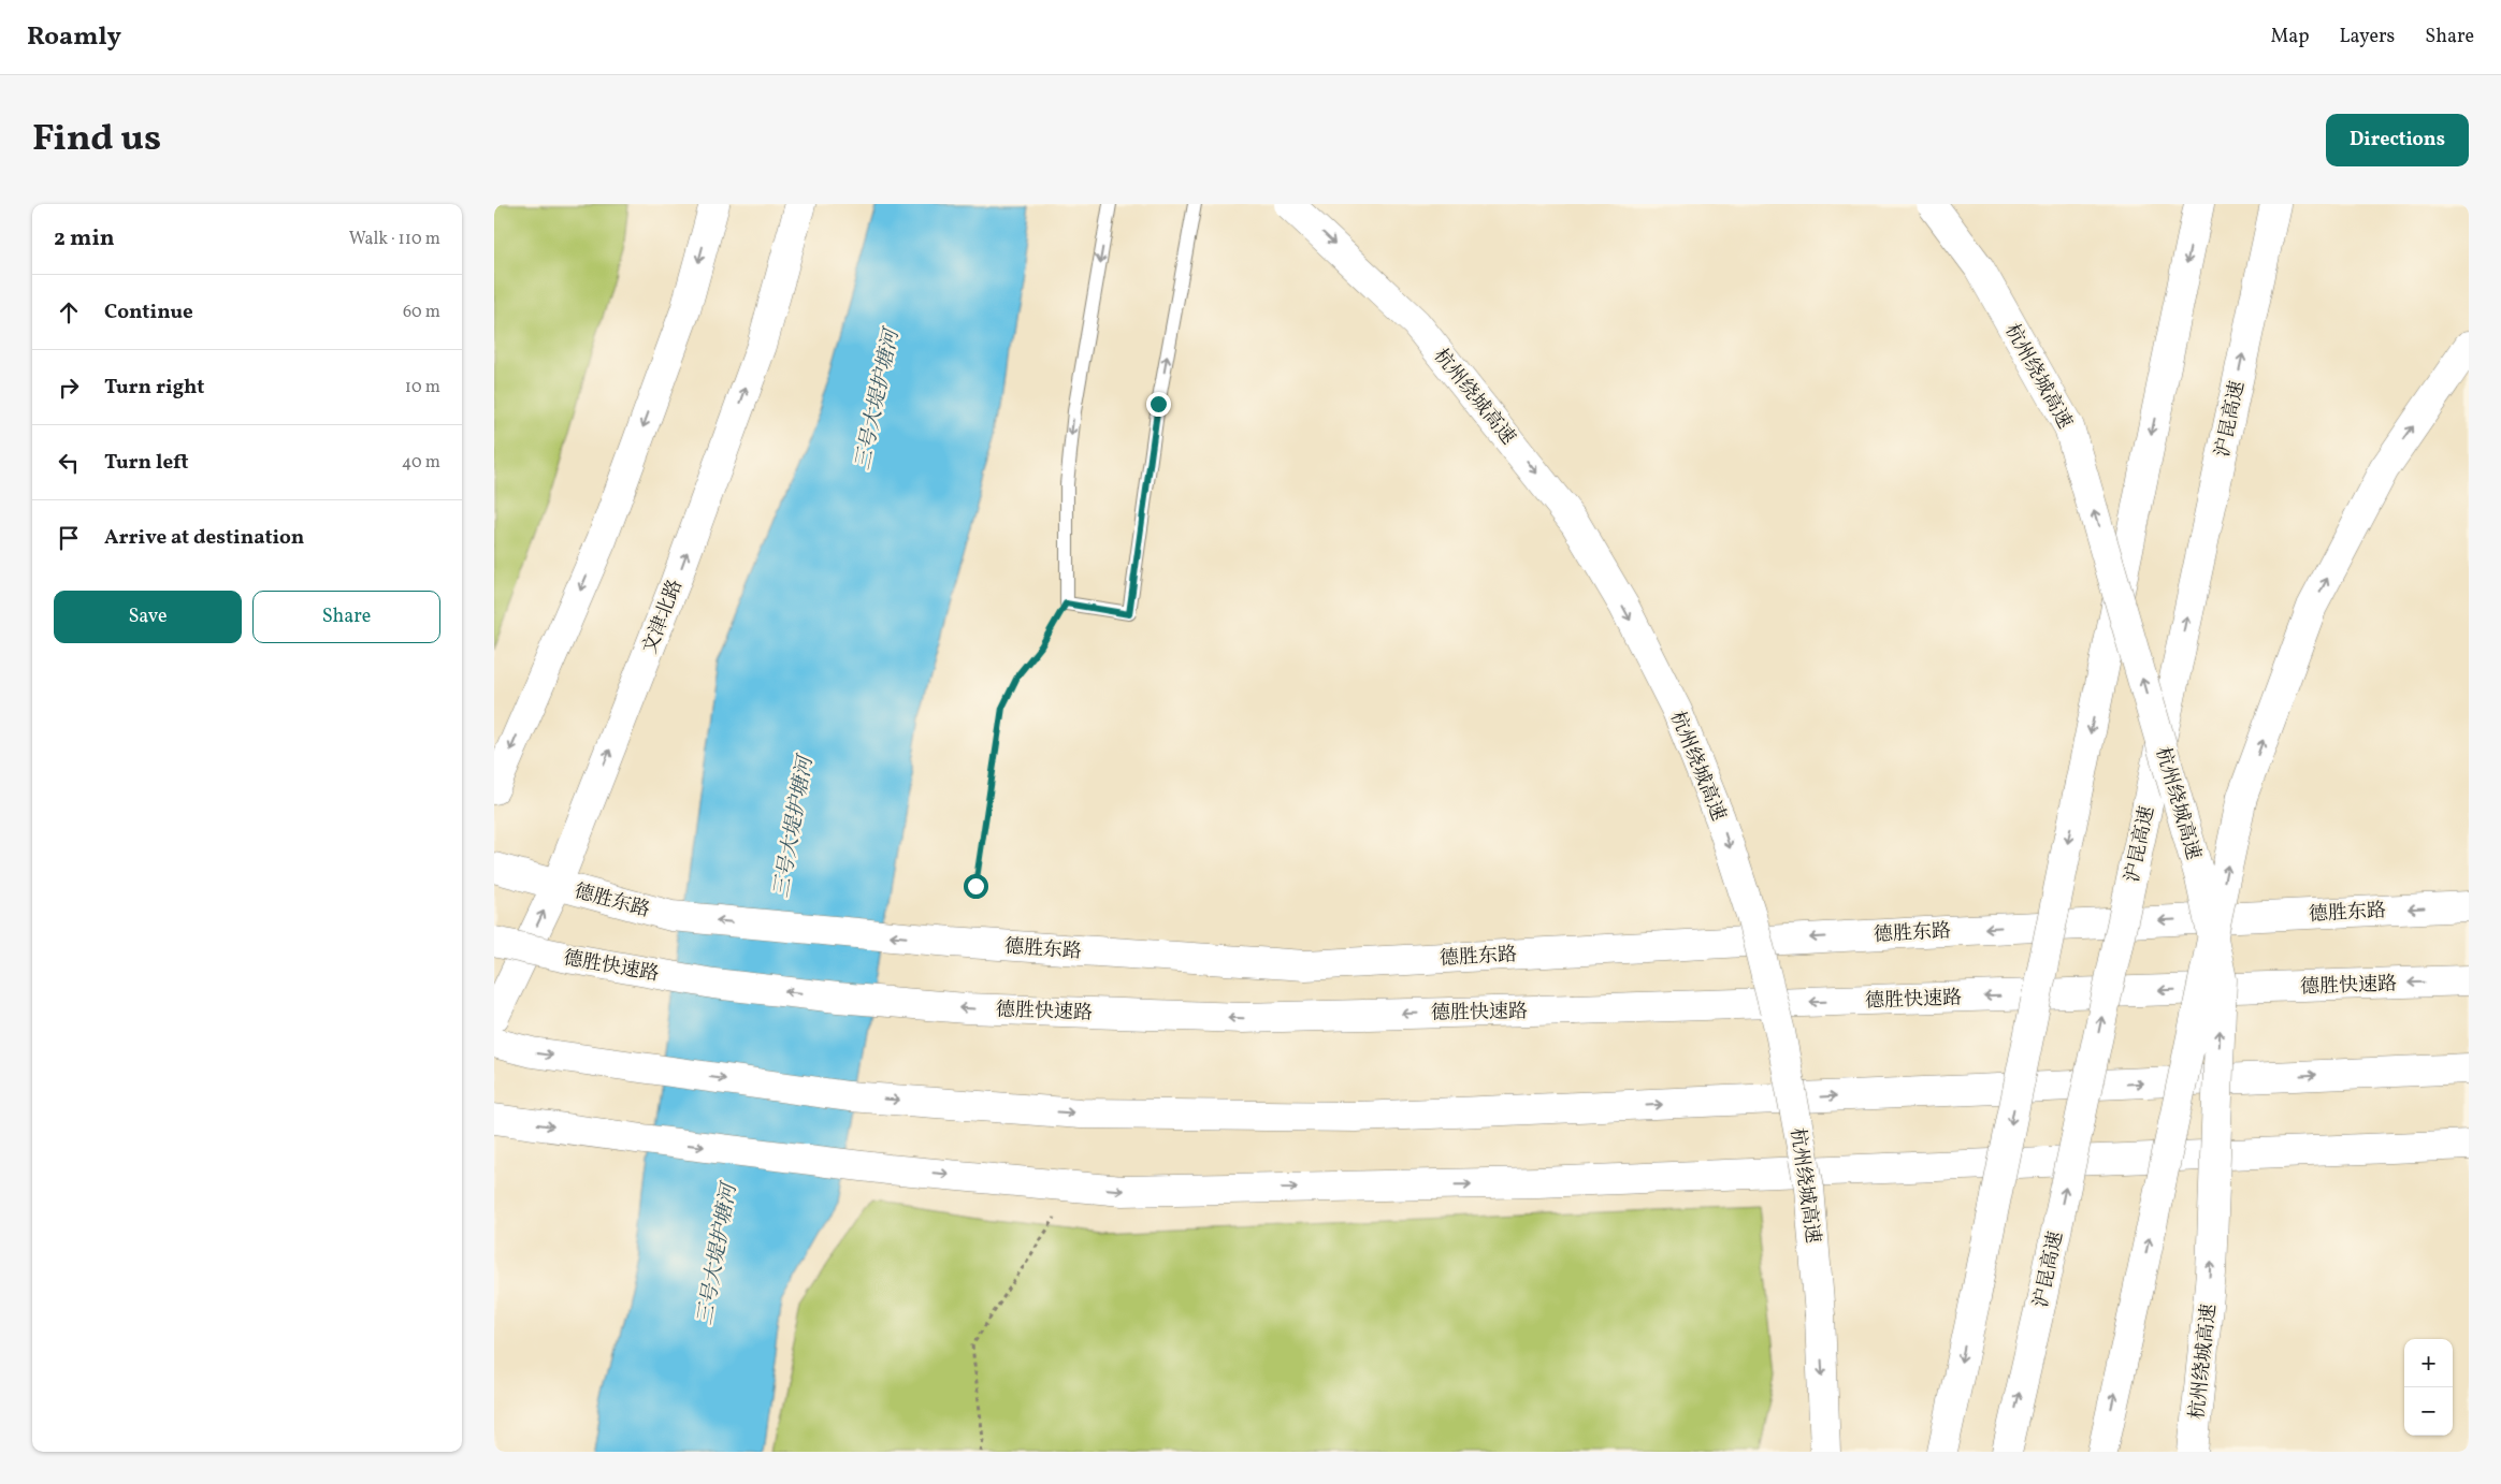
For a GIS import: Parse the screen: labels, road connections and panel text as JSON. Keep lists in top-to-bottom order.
{
  "streets": {
    "main road": [
      "杭州绕城高速",
      "沪昆高速",
      "文津北路",
      "德胜东路",
      "德胜快速路"
    ]
  },
  "crossings": [
    ["文津北路", "德胜东路"]
  ],
  "water": ["三号大堤护塘河"],
  "page": {
    "header": "Roamly",
    "nav": ["Map", "Layers", "Share"],
    "title": "Find us",
    "buttons": [
      "Directions",
      ["Save", "Share"]
    ],
    "heading": ["2 min", "Walk · 110 m"],
    "list": [
      ["Continue", "60 m"],
      ["Turn right", "10 m"],
      ["Turn left", "40 m"],
      "Arrive at destination"
    ],
    "map_buttons": ["+", "−"]
  }
}
